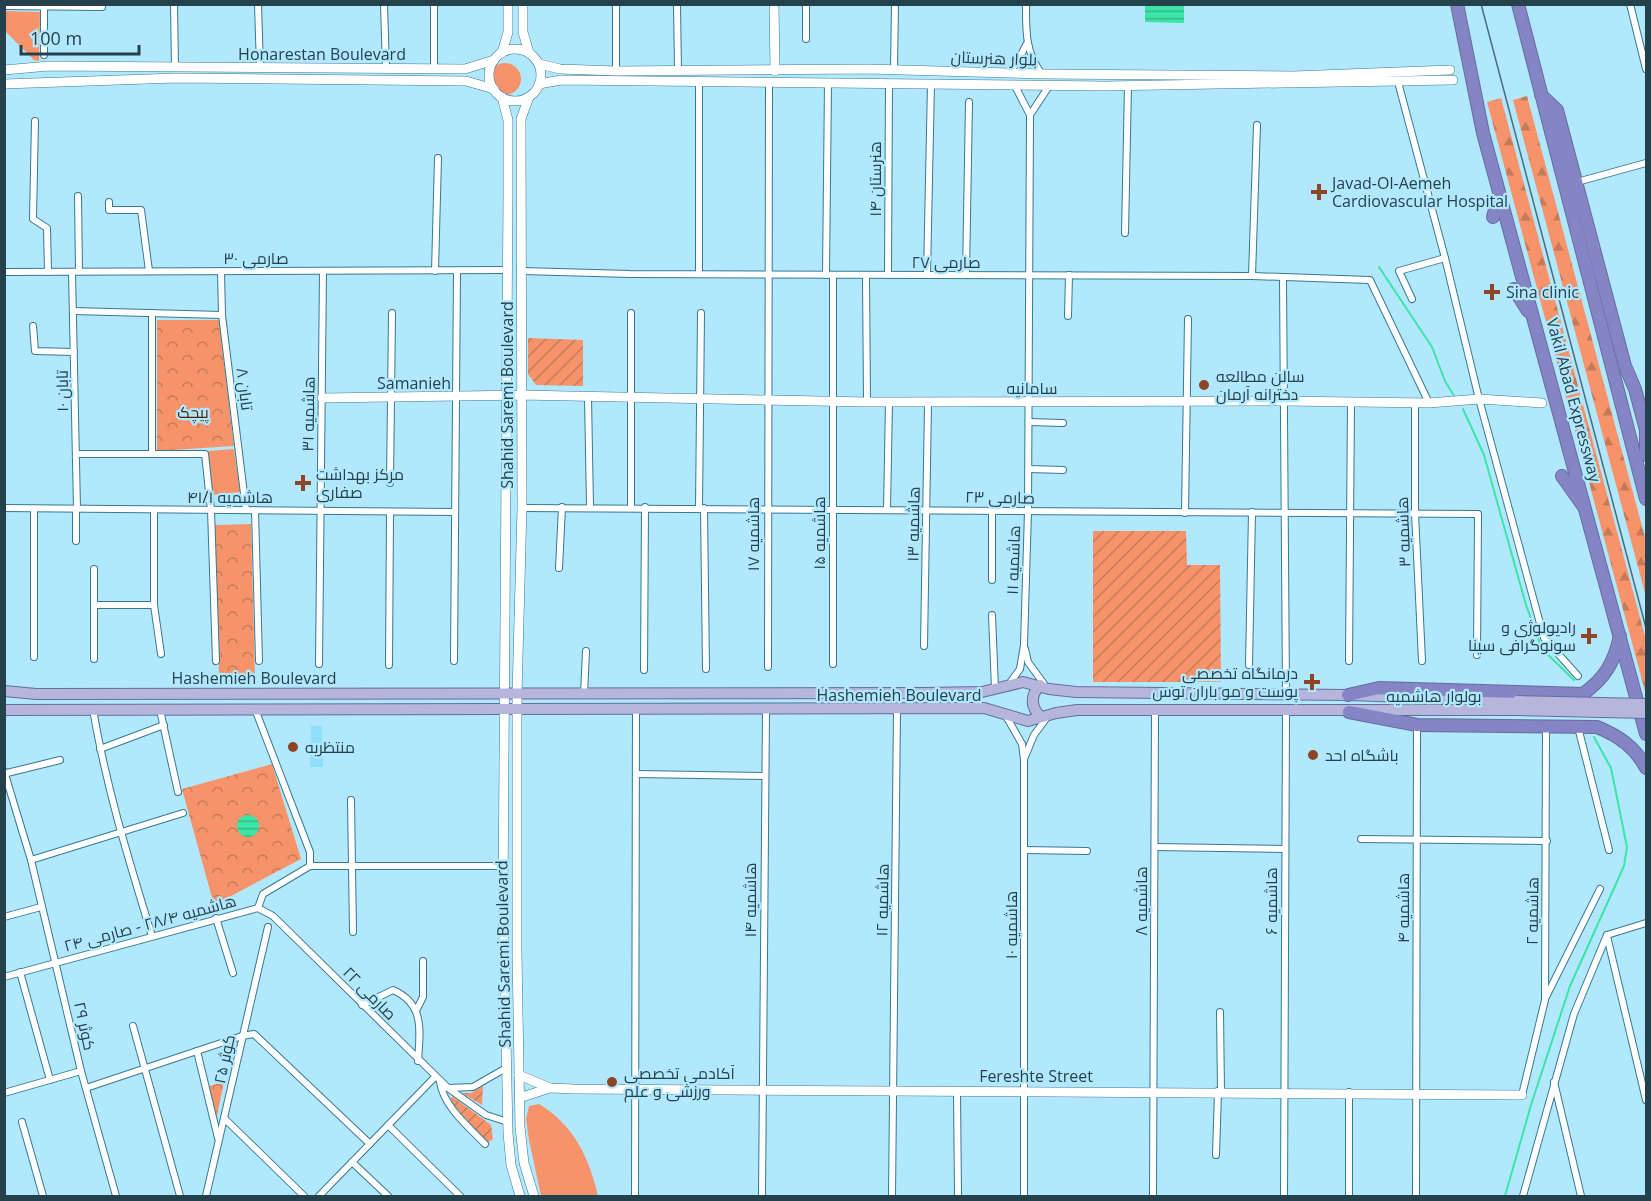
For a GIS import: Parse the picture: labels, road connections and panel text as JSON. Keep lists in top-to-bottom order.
{
  "streets": {
    "highway": ["Vakil Abad Expressway"],
    "main road": [
      "Honarestan Boulevard",
      "بلوار هنرستان",
      "Samanieh",
      "سامانیه",
      "Shahid Saremi Boulevard",
      "Hashemieh Boulevard",
      "بولوار هاشمیه",
      "Fereshte Street"
    ],
    "street": [
      "هنرستان ۱۴",
      "صارمی ۳۰",
      "صارمی ۲۷",
      "تابان ۸",
      "تابان ۱۰",
      "هاشمیه ۳۱",
      "هاشمیه ۴۱/۱",
      "صارمی ۲۳",
      "هاشمیه ۱۳",
      "هاشمیه ۳",
      "هاشمیه ۱۵",
      "هاشمیه ۱۷",
      "هاشمیه ۱۱",
      "هاشمیه ۱۴",
      "هاشمیه ۱۲",
      "هاشمیه ۸",
      "هاشمیه ۶",
      "هاشمیه ۴",
      "هاشمیه ۲",
      "هاشمیه ۲۸/۴ - صارمی ۲۴",
      "هاشمیه ۱۰",
      "صارمی ۲۲",
      "کوثر ۲۹",
      "کوثر ۲۵"
    ]
  },
  "crossings": [
    ["Honarestan Boulevard", "بلوار هنرستان"],
    ["Honarestan Boulevard", "Shahid Saremi Boulevard"],
    ["بلوار هنرستان", "هنرستان ۱۴"],
    ["بلوار هنرستان", "Shahid Saremi Boulevard"],
    ["بلوار هنرستان", "هاشمیه ۱۵"],
    ["بلوار هنرستان", "هاشمیه ۱۷"],
    ["هنرستان ۱۴", "صارمی ۲۷"],
    ["صارمی ۳۰", "تابان ۸"],
    ["صارمی ۳۰", "تابان ۱۰"],
    ["صارمی ۳۰", "Shahid Saremi Boulevard"],
    ["صارمی ۳۰", "هاشمیه ۳۱"],
    ["صارمی ۲۷", "سامانیه"],
    ["صارمی ۲۷", "Shahid Saremi Boulevard"],
    ["صارمی ۲۷", "هاشمیه ۱۵"],
    ["صارمی ۲۷", "هاشمیه ۱۷"],
    ["صارمی ۲۷", "هاشمیه ۱۱"],
    ["Samanieh", "سامانیه"],
    ["Samanieh", "Shahid Saremi Boulevard"],
    ["Samanieh", "هاشمیه ۳۱"],
    ["سامانیه", "Shahid Saremi Boulevard"],
    ["سامانیه", "هاشمیه ۱۳"],
    ["سامانیه", "هاشمیه ۳"],
    ["سامانیه", "هاشمیه ۱۵"],
    ["سامانیه", "هاشمیه ۱۷"],
    ["سامانیه", "هاشمیه ۱۱"],
    ["تابان ۸", "هاشمیه ۴۱/۱"],
    ["تابان ۱۰", "هاشمیه ۴۱/۱"],
    ["Shahid Saremi Boulevard", "صارمی ۲۳"],
    ["Shahid Saremi Boulevard", "Hashemieh Boulevard"],
    ["Shahid Saremi Boulevard", "صارمی ۲۲"],
    ["Shahid Saremi Boulevard", "Fereshte Street"],
    ["هاشمیه ۳۱", "هاشمیه ۴۱/۱"],
    ["صارمی ۲۳", "هاشمیه ۱۳"],
    ["صارمی ۲۳", "هاشمیه ۳"],
    ["صارمی ۲۳", "هاشمیه ۱۵"],
    ["صارمی ۲۳", "هاشمیه ۱۷"],
    ["صارمی ۲۳", "هاشمیه ۱۱"],
    ["Hashemieh Boulevard", "بولوار هاشمیه"],
    ["Hashemieh Boulevard", "هاشمیه ۱۴"],
    ["Hashemieh Boulevard", "هاشمیه ۱۲"],
    ["Hashemieh Boulevard", "هاشمیه ۸"],
    ["Hashemieh Boulevard", "هاشمیه ۶"],
    ["هاشمیه ۱۴", "Fereshte Street"],
    ["هاشمیه ۱۲", "Fereshte Street"],
    ["هاشمیه ۸", "Fereshte Street"],
    ["هاشمیه ۶", "Fereshte Street"],
    ["هاشمیه ۴", "Fereshte Street"],
    ["هاشمیه ۲", "Fereshte Street"],
    ["هاشمیه ۲۸/۴ - صارمی ۲۴", "صارمی ۲۲"],
    ["هاشمیه ۲۸/۴ - صارمی ۲۴", "کوثر ۲۹"],
    ["هاشمیه ۱۰", "Fereshte Street"]
  ],
  "parks": ["پیچک"],
  "places": {
    "health": [
      "Javad-Ol-Aemeh Cardiovascular Hospital",
      "Sina clinic",
      "مرکز بهداشت صفاری",
      "رادیولوژی و سونوگرافی سینا",
      "درمانگاه تخصصی پوست و مو باران توس"
    ],
    "other": [
      "سالن مطالعه دخترانه آرمان",
      "منتظریه",
      "باشگاه احد",
      "آکادمی تخصصی ورزشی و علم"
    ]
  },
  "scale_bar": "100 m"
}
